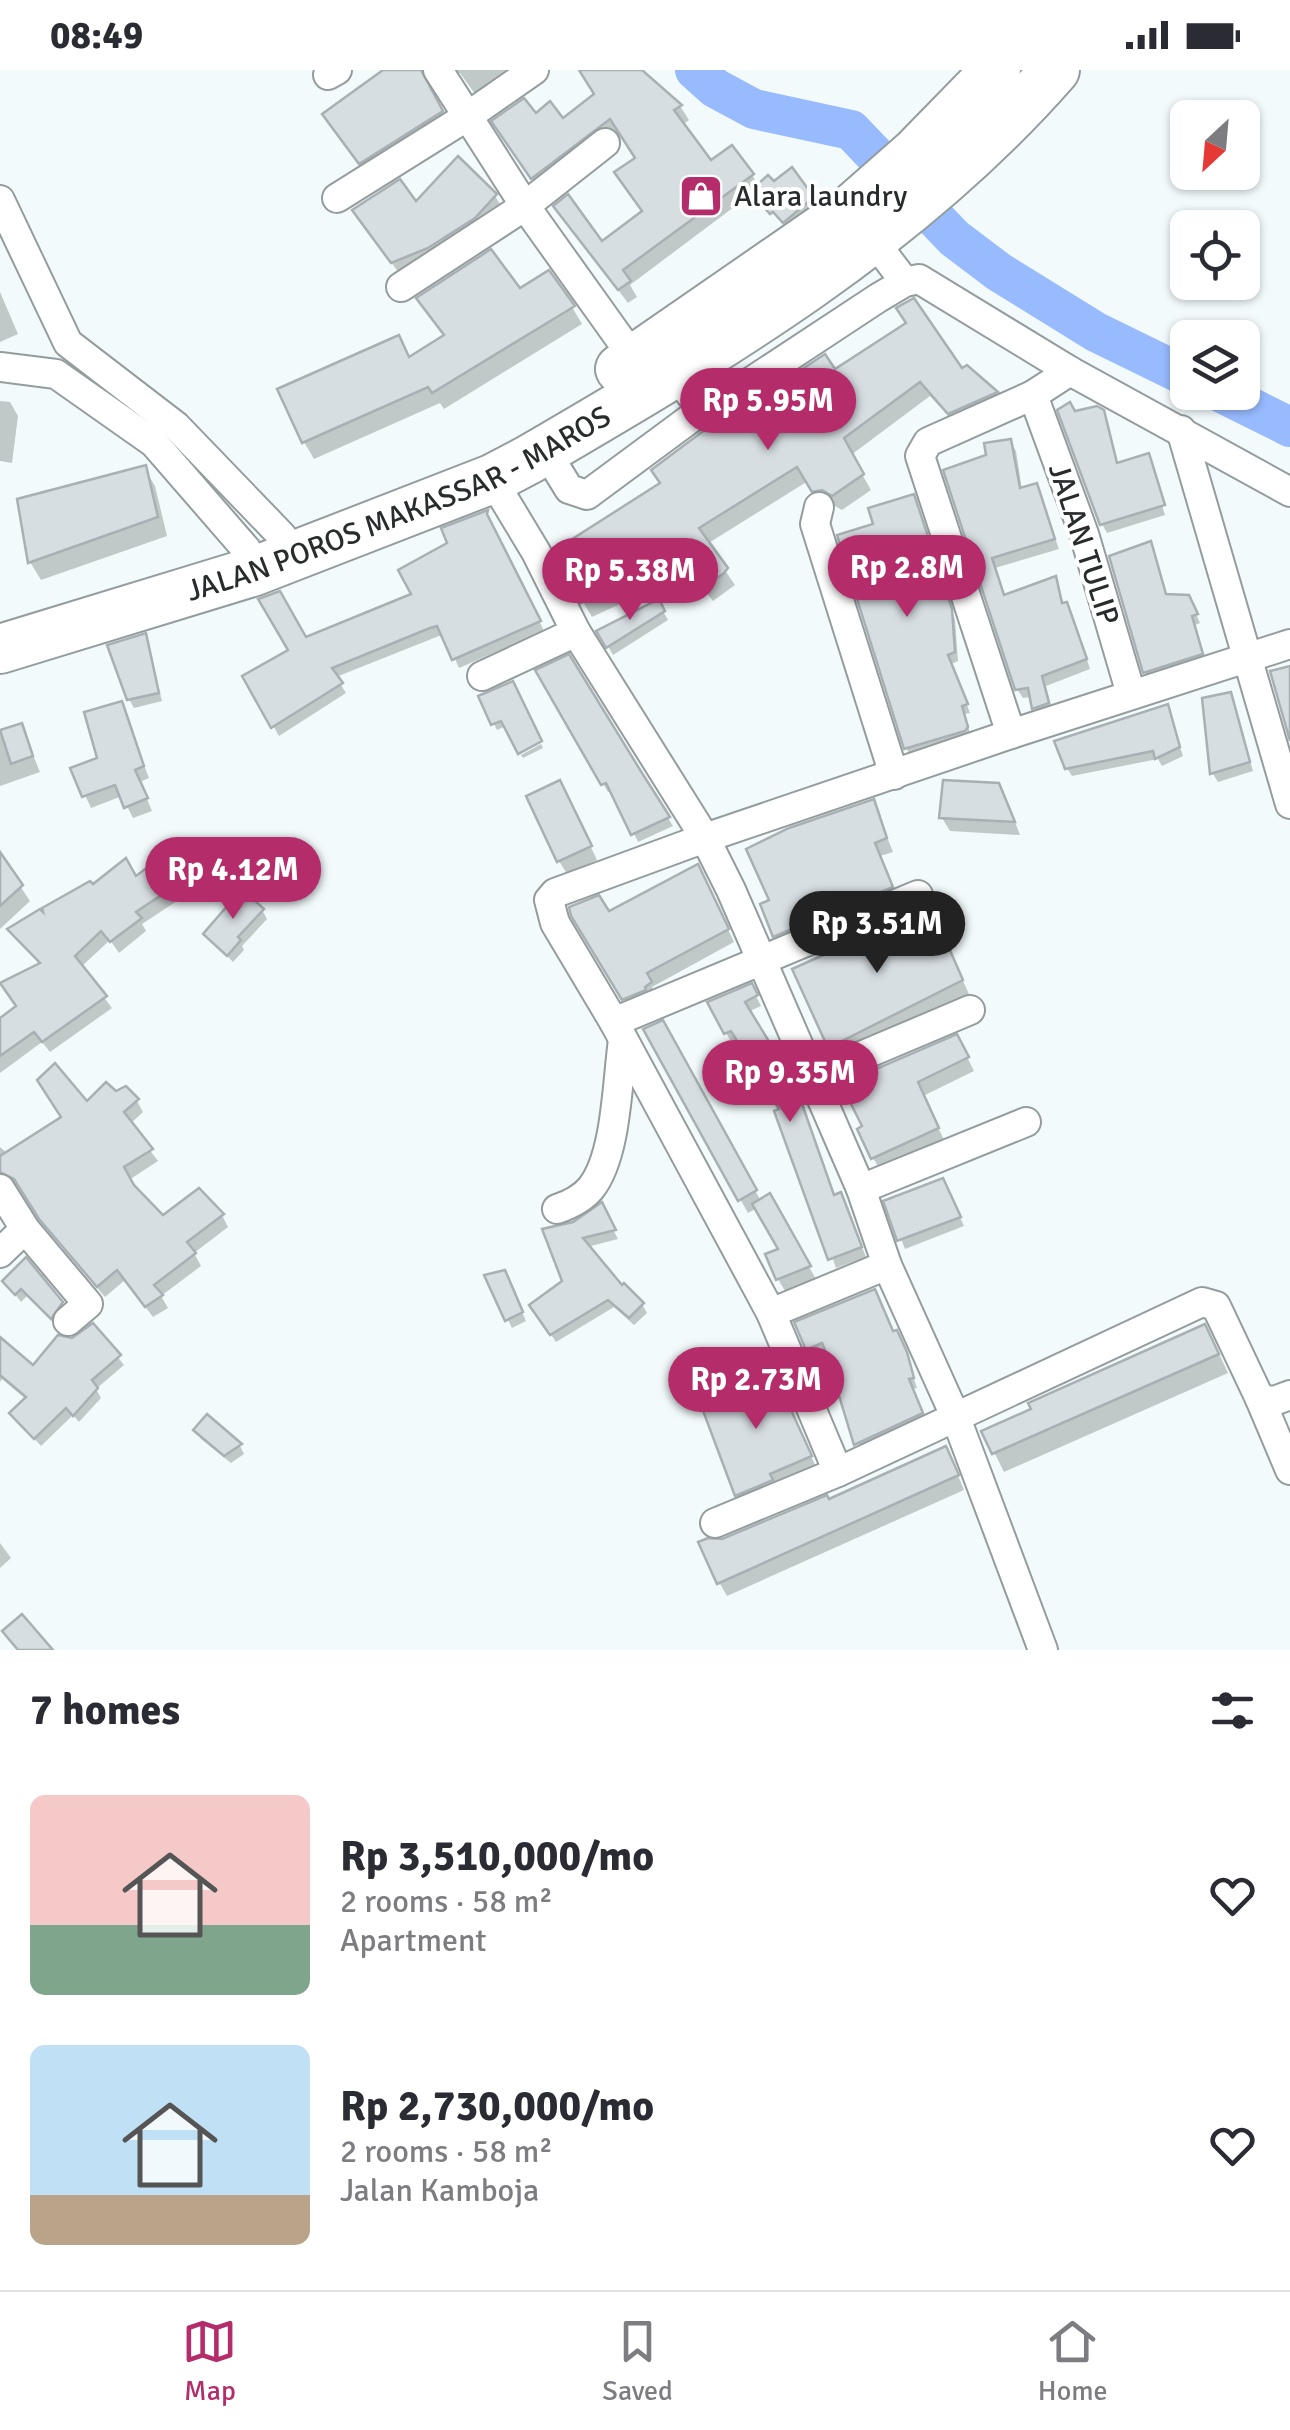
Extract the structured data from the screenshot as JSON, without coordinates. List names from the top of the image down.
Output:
{
  "streets": {
    "highway": ["JALAN POROS MAKASSAR - MAROS"],
    "street": ["JALAN TULIP"]
  },
  "places": {
    "shop": ["Alara laundry"]
  },
  "north": "bottom left",
  "page": {
    "status": "08:49",
    "price": [
      "Rp 5.95M",
      "Rp 2.8M",
      "Rp 5.38M",
      "Rp 4.12M",
      "Rp 3.51M",
      "Rp 9.35M",
      "Rp 2.73M"
    ],
    "heading": "7 homes",
    "list": [
      {
        "name": "Rp 3,510,000/mo",
        "note": "2 rooms · 58 m² · Apartment"
      },
      {
        "name": "Rp 2,730,000/mo",
        "note": "2 rooms · 58 m² · Jalan Kamboja"
      }
    ],
    "tabs": ["Map", "Saved", "Home"]
  }
}
